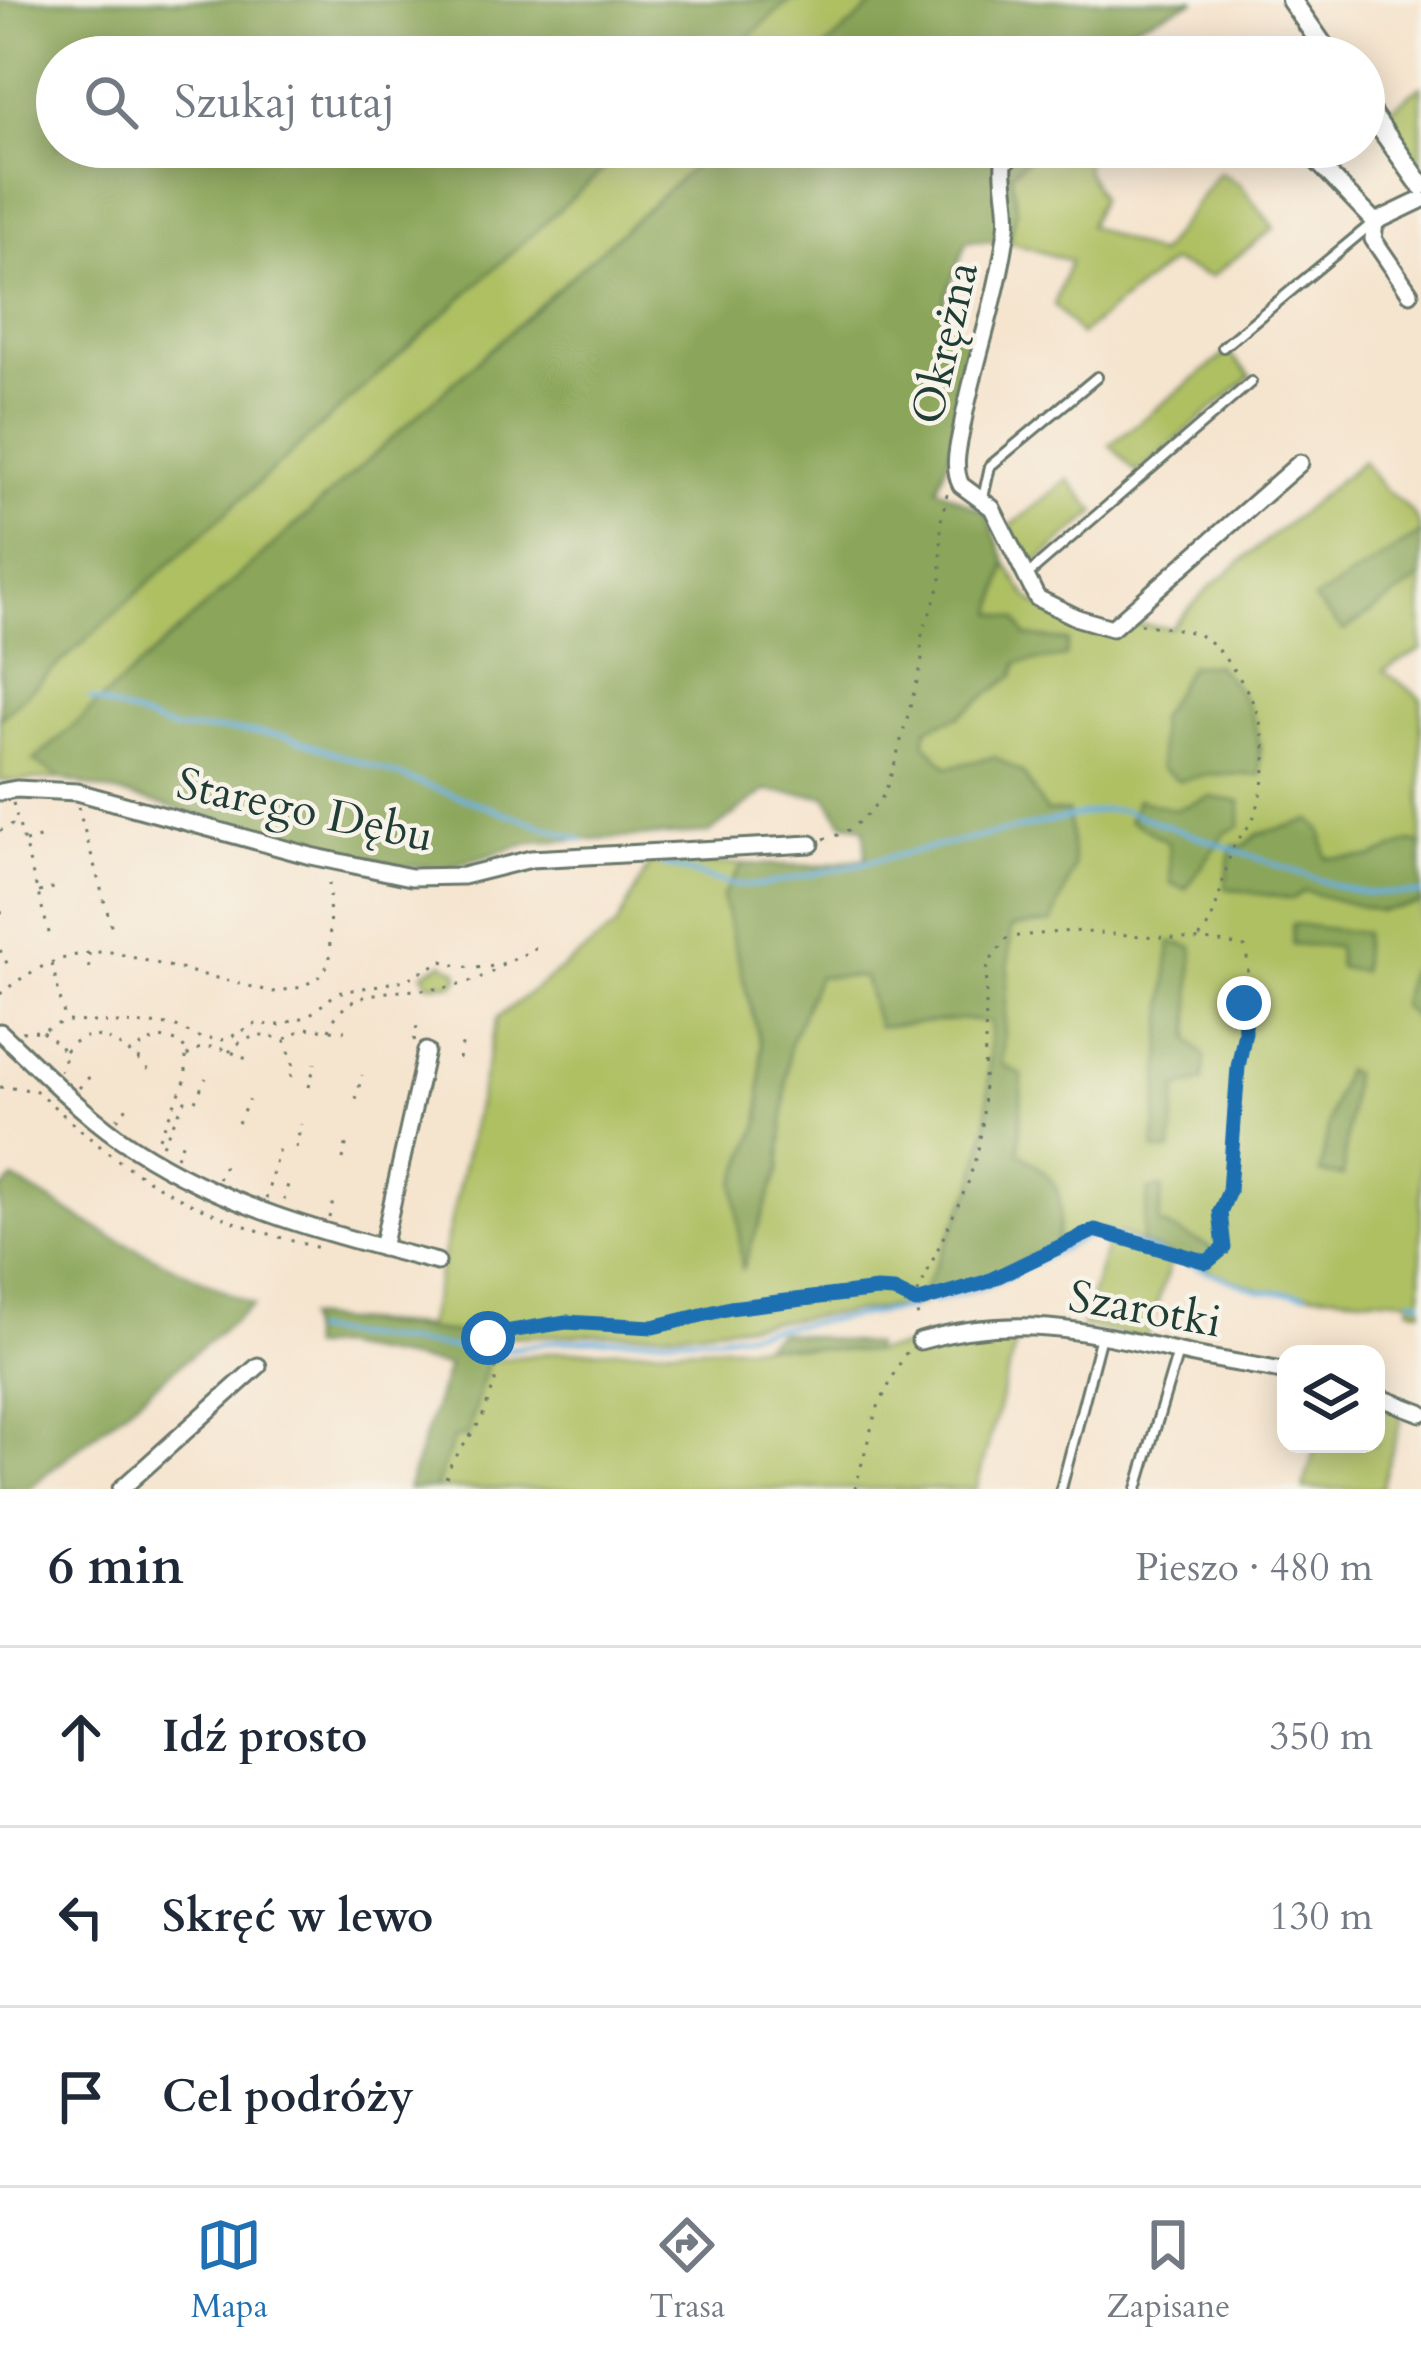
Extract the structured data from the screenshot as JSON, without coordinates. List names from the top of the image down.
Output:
{
  "streets": {
    "street": ["Okrężna", "Starego Dębu", "Szarotki"]
  },
  "page": {
    "search": "Szukaj tutaj",
    "heading": ["6 min", "Pieszo · 480 m"],
    "list": [
      ["Idź prosto", "350 m"],
      ["Skręć w lewo", "130 m"],
      "Cel podróży"
    ],
    "nav": ["Mapa", "Trasa", "Zapisane"]
  }
}
